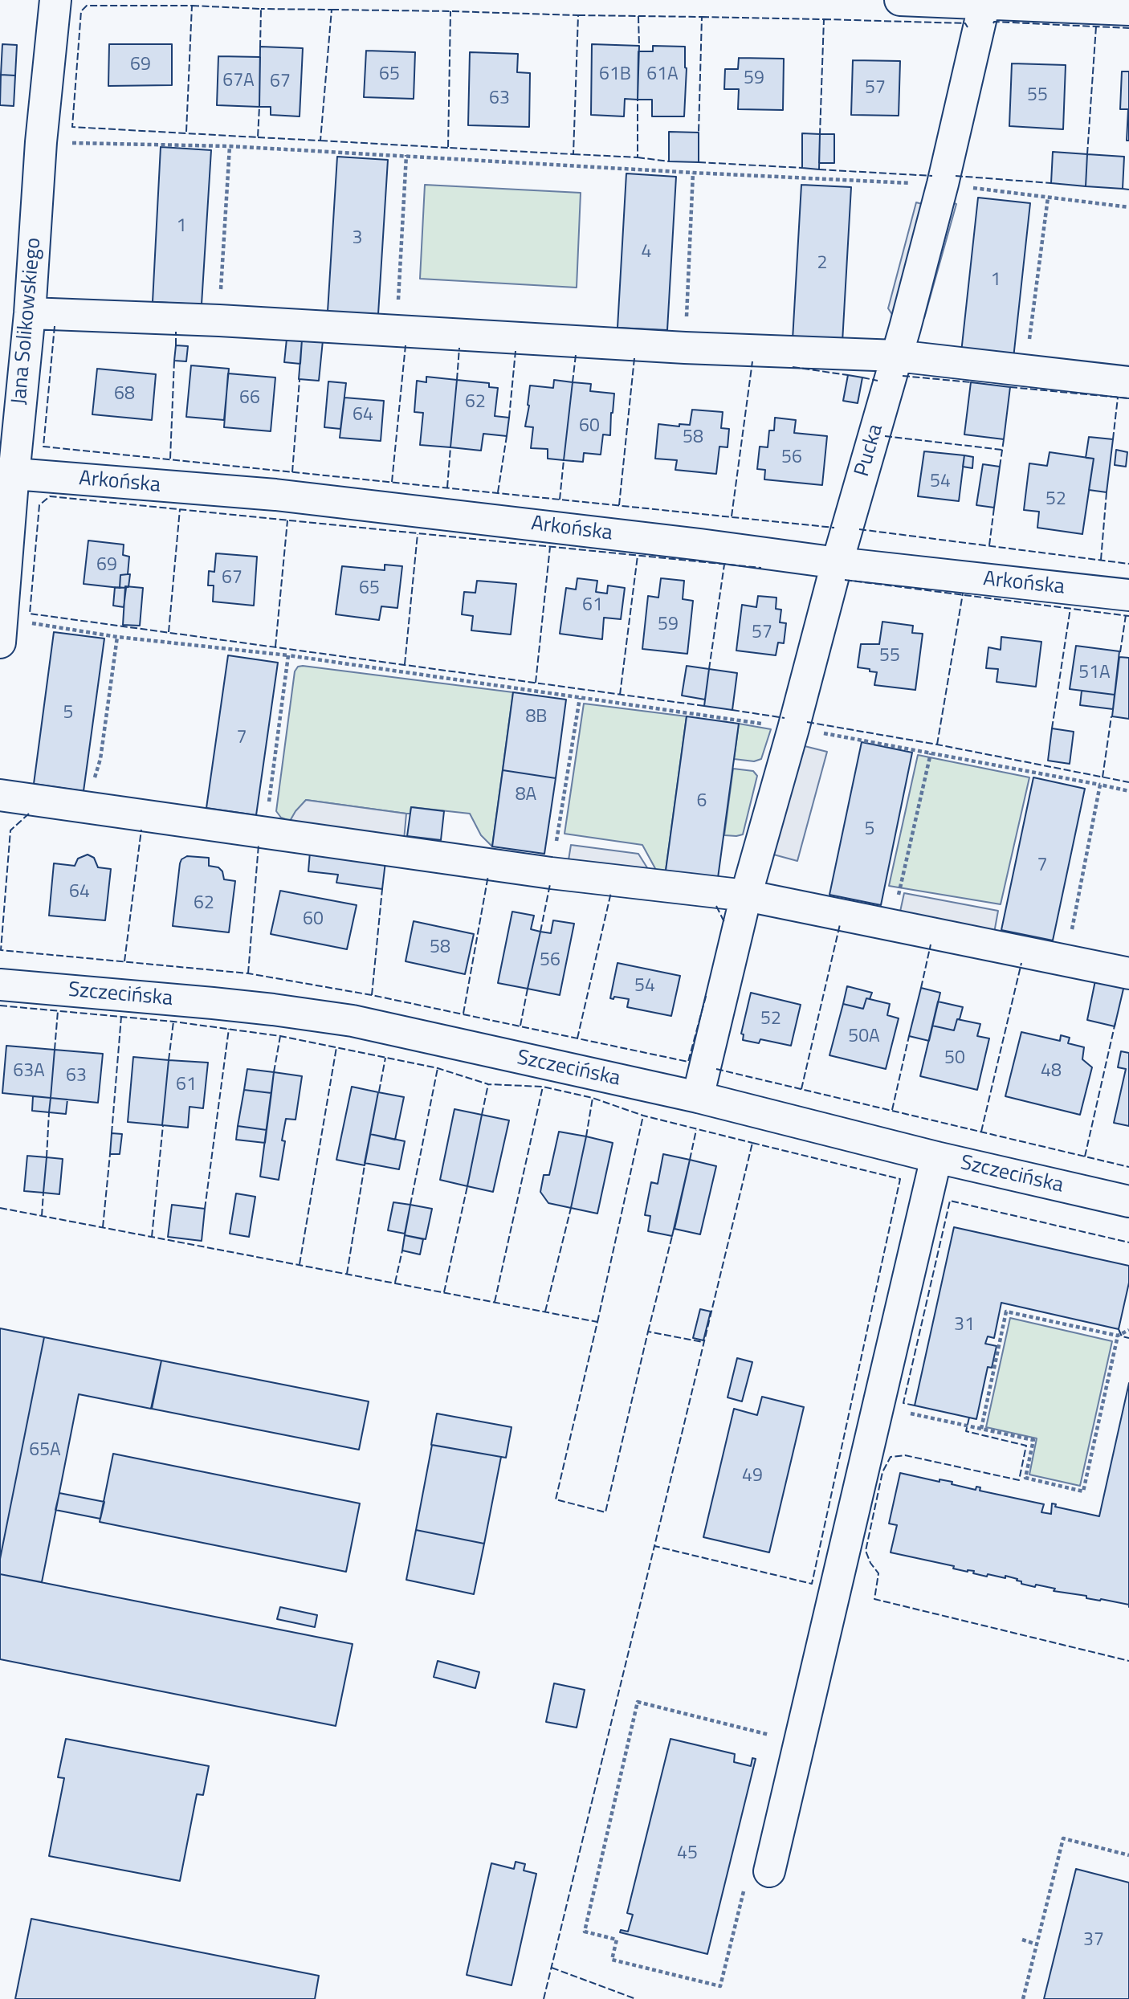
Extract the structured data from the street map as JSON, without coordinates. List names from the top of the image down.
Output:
{
  "streets": {
    "street": [
      "Jana Solikowskiego",
      "Pucka",
      "Arkońska",
      "Szczecińska"
    ]
  },
  "crossings": [
    ["Jana Solikowskiego", "Arkońska"],
    ["Pucka", "Arkońska"],
    ["Pucka", "Szczecińska"]
  ],
  "house_numbers": [
    "69",
    "65",
    "61B",
    "61A",
    "59",
    "67A",
    "67",
    "57",
    "55",
    "63",
    "1",
    "3",
    "4",
    "2",
    "1",
    "68",
    "66",
    "62",
    "64",
    "60",
    "58",
    "56",
    "54",
    "52",
    "69",
    "67",
    "65",
    "61",
    "59",
    "57",
    "55",
    "51A",
    "5",
    "8B",
    "7",
    "8A",
    "6",
    "5",
    "7",
    "64",
    "62",
    "60",
    "58",
    "56",
    "54",
    "52",
    "50A",
    "50",
    "63A",
    "48",
    "63",
    "61",
    "31",
    "65A",
    "49",
    "45",
    "37"
  ]
}
